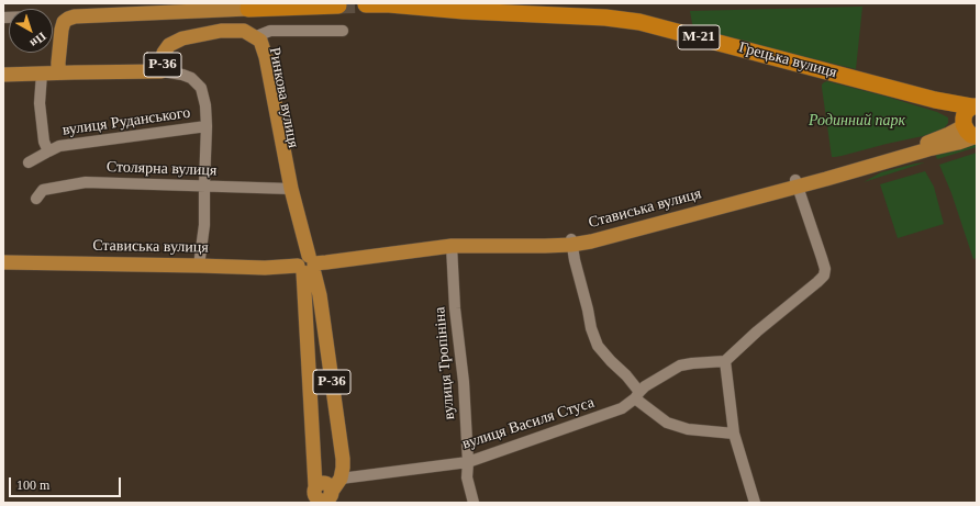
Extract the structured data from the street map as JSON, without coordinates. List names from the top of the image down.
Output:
{
  "streets": {
    "highway": ["М-21", "Грецька вулиця"],
    "main road": ["Р-36", "Ринкова вулиця", "Стависька вулиця"],
    "street": [
      "вулиця Руданського",
      "Столярна вулиця",
      "вулиця Тропініна",
      "вулиця Василя Стуса"
    ]
  },
  "crossings": [
    ["М-21", "Грецька вулиця"],
    ["М-21", "Стависька вулиця"],
    ["Грецька вулиця", "Стависька вулиця"],
    ["Р-36", "Ринкова вулиця"],
    ["Ринкова вулиця", "Столярна вулиця"],
    ["Ринкова вулиця", "Стависька вулиця"],
    ["Ринкова вулиця", "вулиця Василя Стуса"],
    ["Стависька вулиця", "вулиця Тропініна"],
    ["вулиця Тропініна", "вулиця Василя Стуса"]
  ],
  "parks": ["Родинний парк"],
  "scale_bar": "100 m",
  "north": "bottom right"
}
